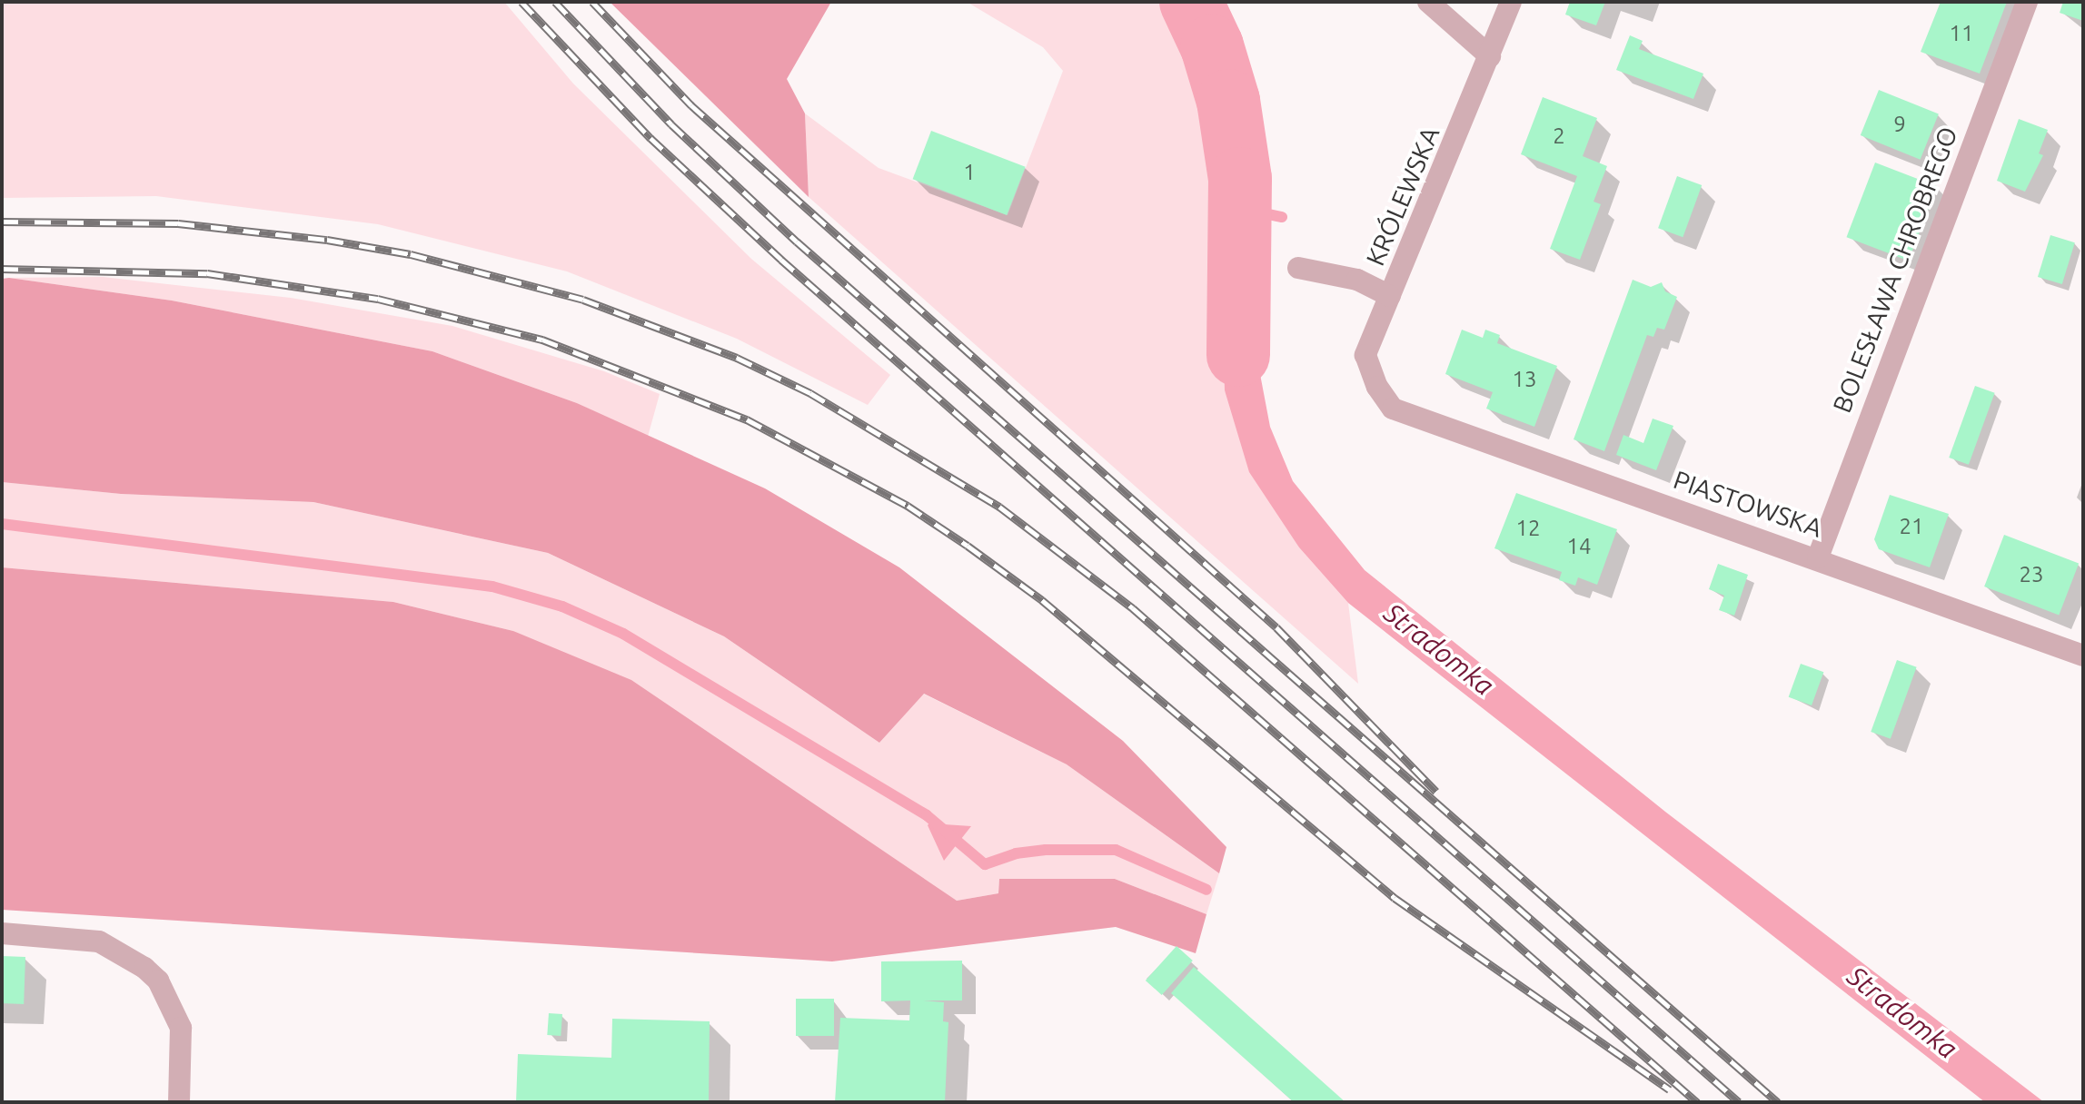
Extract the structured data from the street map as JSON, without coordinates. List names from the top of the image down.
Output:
{
  "streets": {
    "street": ["KRÓLEWSKA", "BOLESŁAWA CHROBREGO", "PIASTOWSKA"]
  },
  "crossings": [
    ["KRÓLEWSKA", "PIASTOWSKA"],
    ["BOLESŁAWA CHROBREGO", "PIASTOWSKA"]
  ],
  "water": ["Stradomka"],
  "house_numbers": [
    "11",
    "9",
    "2",
    "1",
    "13",
    "21",
    "12",
    "14",
    "23"
  ]
}
